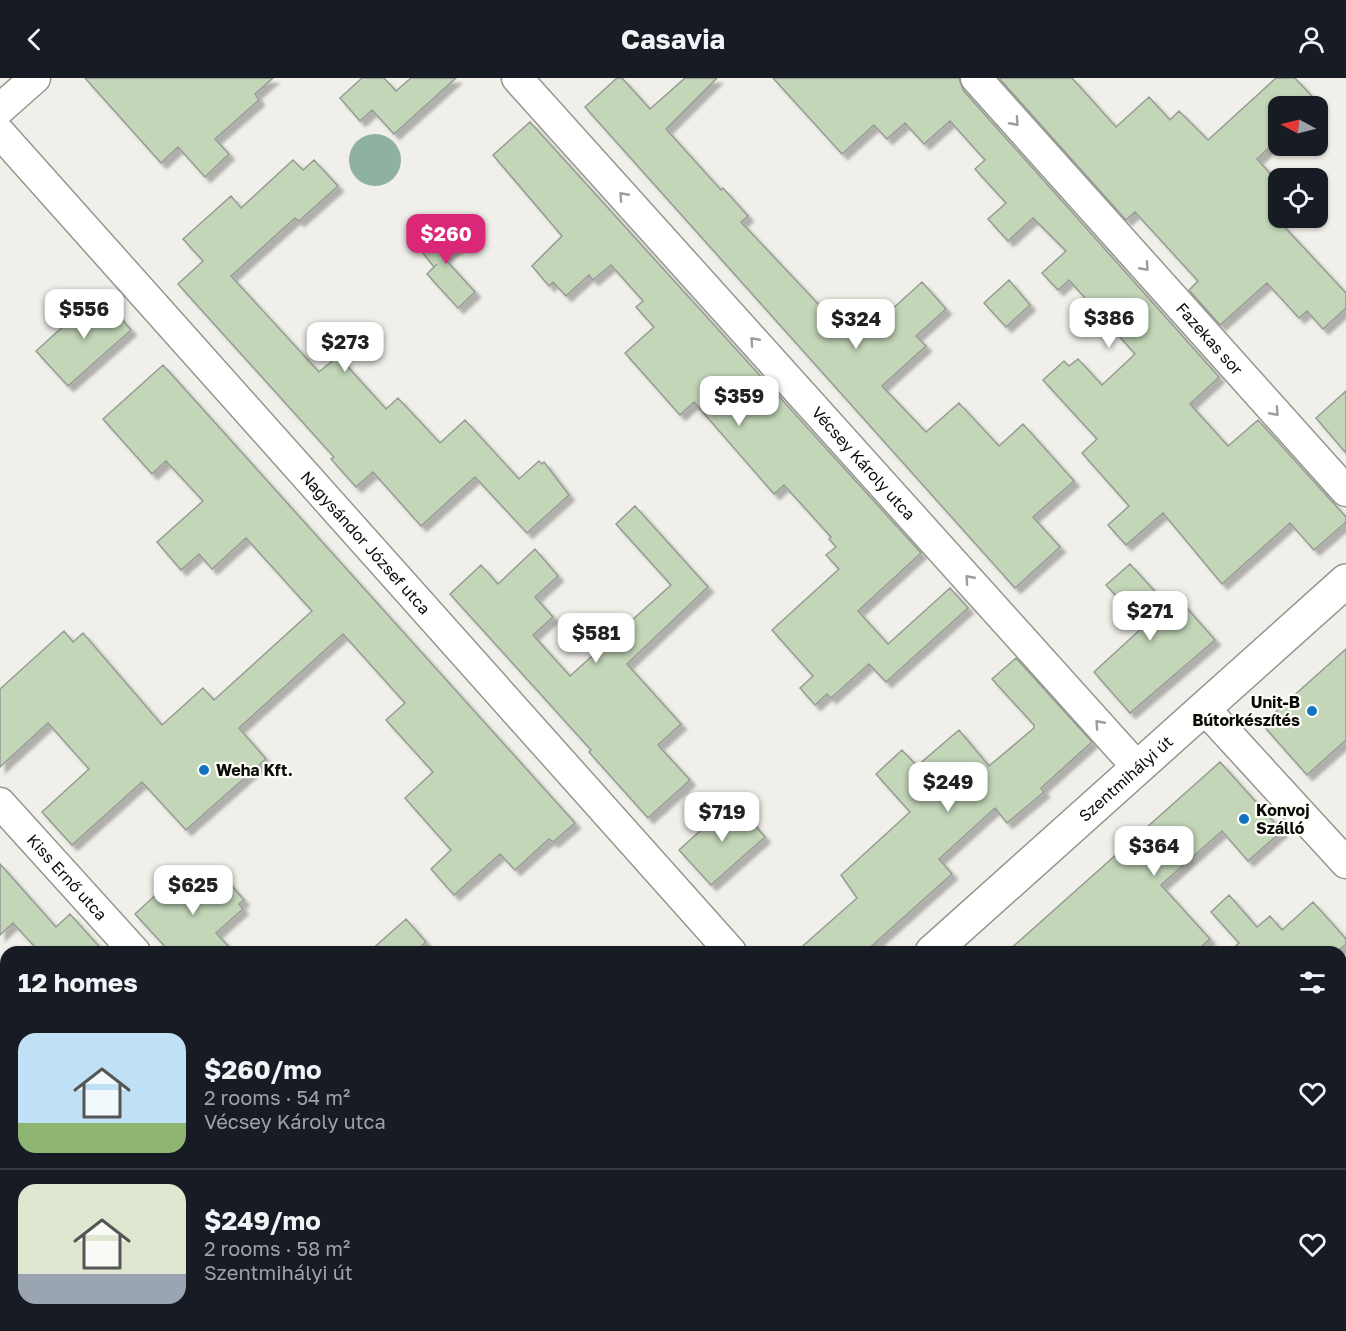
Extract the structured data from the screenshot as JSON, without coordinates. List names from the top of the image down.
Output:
{
  "streets": {
    "main road": ["Szentmihályi út"],
    "street": [
      "Fazekas sor",
      "Vécsey Károly utca",
      "Nagysándor József utca",
      "Kiss Ernő utca"
    ]
  },
  "crossings": [
    ["Vécsey Károly utca", "Szentmihályi út"]
  ],
  "one_way": ["Fazekas sor", "Vécsey Károly utca"],
  "places": ["Unit-B Bútorkészítés", "Weha Kft.", "Konvoj Szálló"],
  "north": "left",
  "page": {
    "header": "Casavia",
    "price": [
      "$260",
      "$556",
      "$386",
      "$324",
      "$273",
      "$359",
      "$271",
      "$581",
      "$249",
      "$719",
      "$364",
      "$625"
    ],
    "heading": "12 homes",
    "list": [
      {
        "name": "$260/mo",
        "note": "2 rooms · 54 m² · Vécsey Károly utca"
      },
      {
        "name": "$249/mo",
        "note": "2 rooms · 58 m² · Szentmihályi út"
      }
    ]
  }
}
